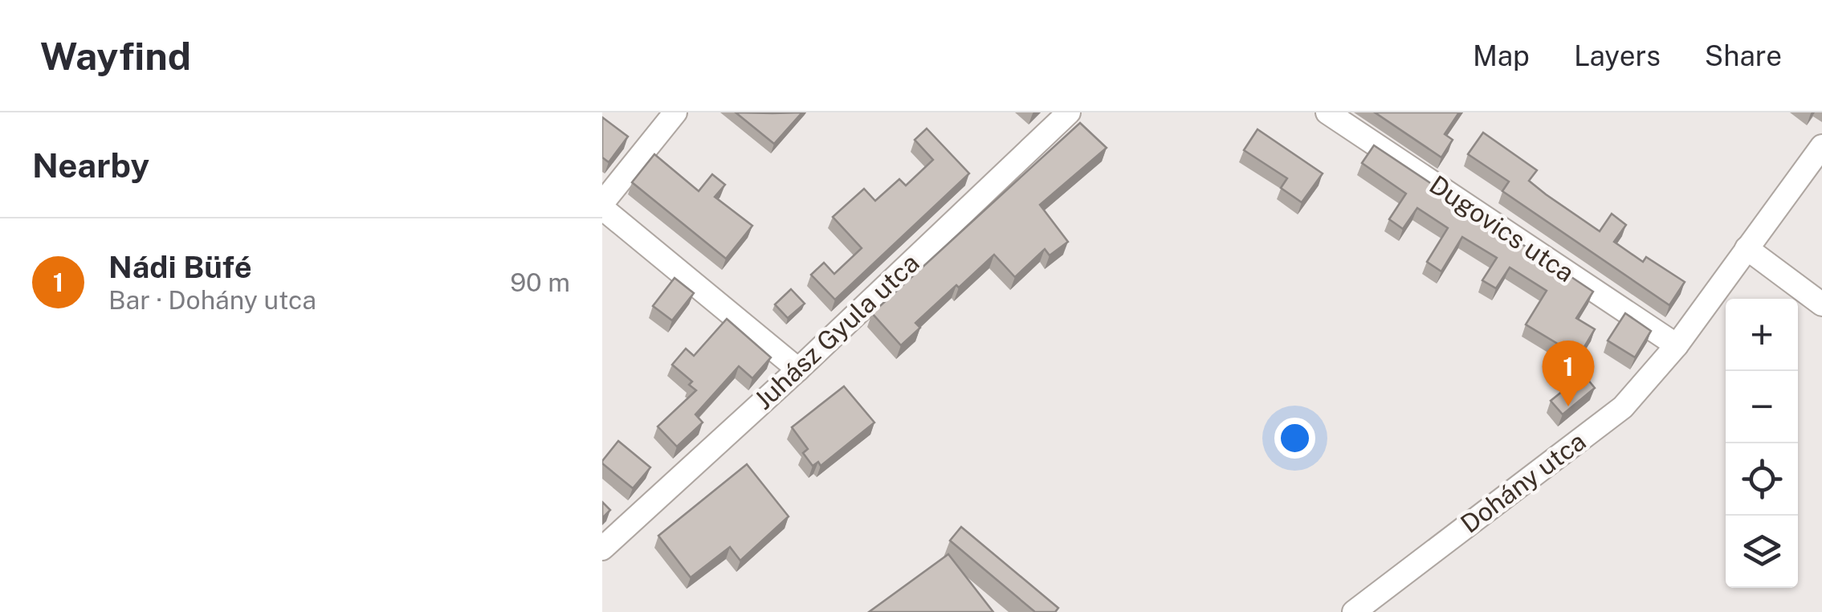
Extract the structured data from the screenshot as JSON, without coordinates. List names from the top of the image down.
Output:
{
  "streets": {
    "street": ["Dugovics utca", "Juhász Gyula utca", "Dohány utca"]
  },
  "crossings": [
    ["Dugovics utca", "Dohány utca"]
  ],
  "page": {
    "header": "Wayfind",
    "nav": ["Map", "Layers", "Share"],
    "heading": "Nearby",
    "list": [
      {
        "mark": "1",
        "name": "Nádi Büfé",
        "note": "Bar · Dohány utca",
        "value": "90 m"
      }
    ],
    "map_buttons": ["+", "−"],
    "pins": "1"
  }
}
